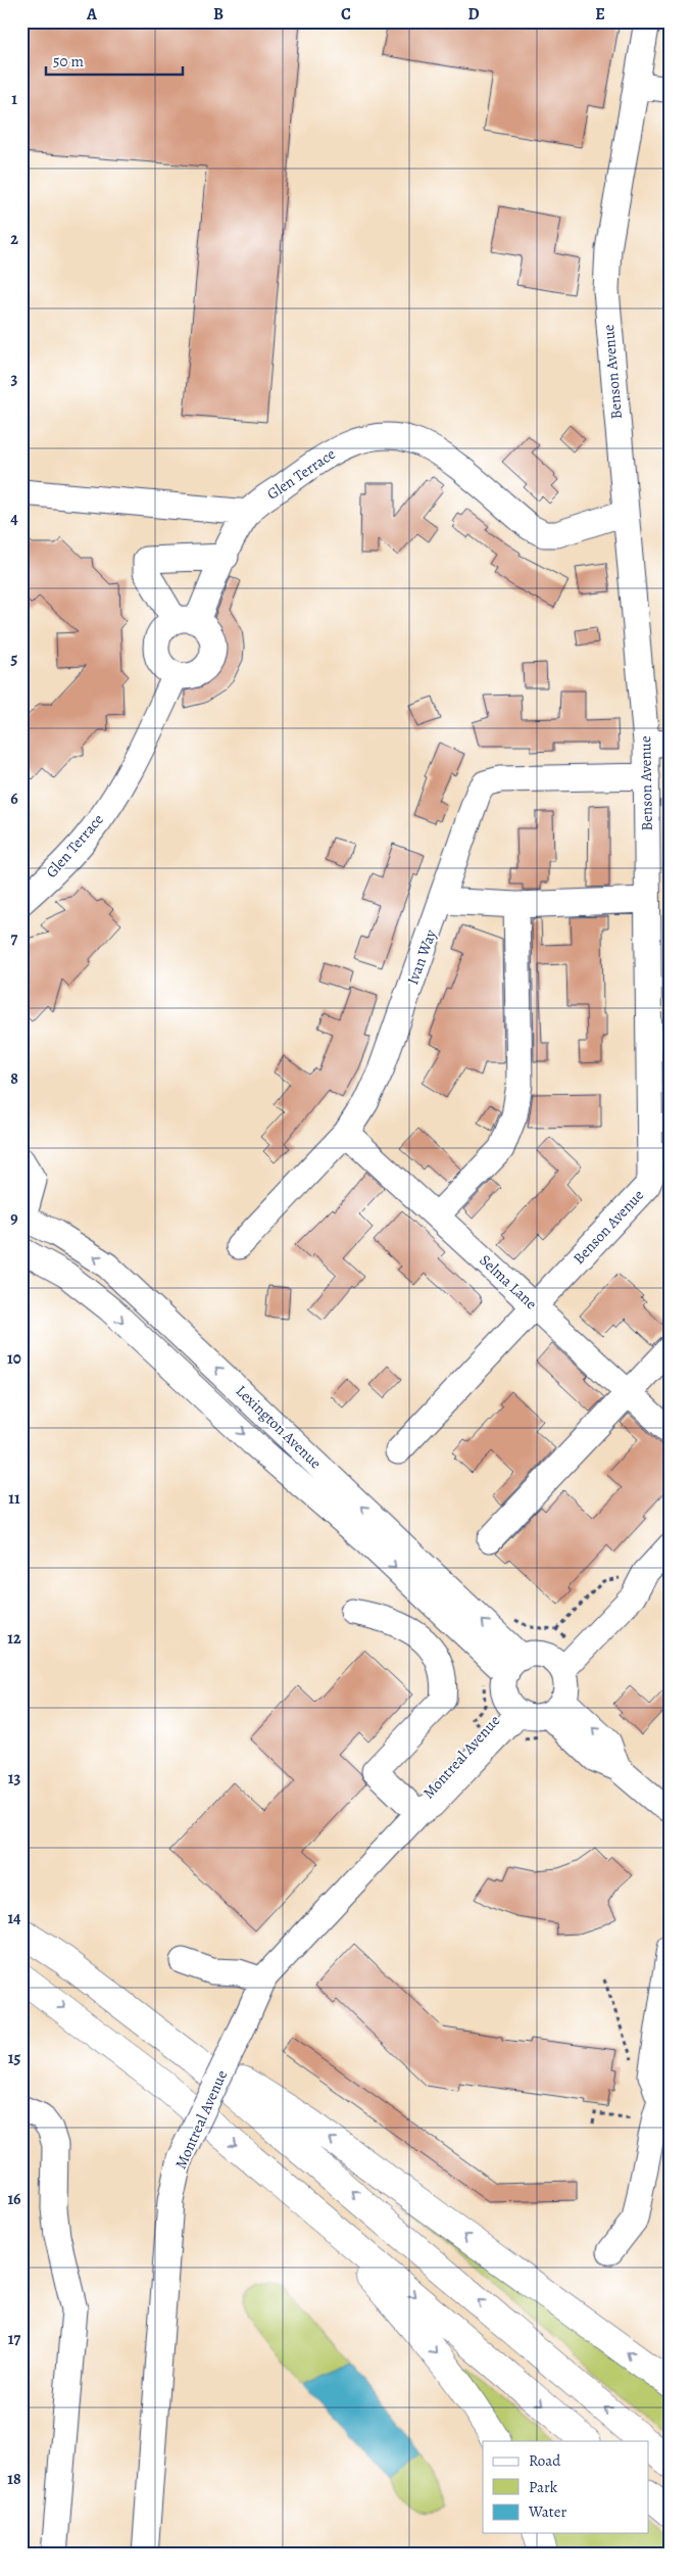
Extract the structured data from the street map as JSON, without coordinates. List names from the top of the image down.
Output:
{
  "streets": {
    "street": [
      "Benson Avenue",
      "Glen Terrace",
      "Ivan Way",
      "Selma Lane",
      "Lexington Avenue",
      "Montreal Avenue"
    ]
  },
  "crossings": [
    ["Benson Avenue", "Glen Terrace"],
    ["Benson Avenue", "Ivan Way"],
    ["Benson Avenue", "Selma Lane"],
    ["Ivan Way", "Selma Lane"],
    ["Lexington Avenue", "Montreal Avenue"]
  ],
  "legend": ["Road", "Park", "Water"],
  "scale_bar": "50 m",
  "grid": {
    "columns": [
      "A",
      "B",
      "C",
      "D",
      "E"
    ],
    "rows": [
      "1",
      "2",
      "3",
      "4",
      "5",
      "6",
      "7",
      "8",
      "9",
      "10",
      "11",
      "12",
      "13",
      "14",
      "15",
      "16",
      "17",
      "18"
    ]
  }
}
